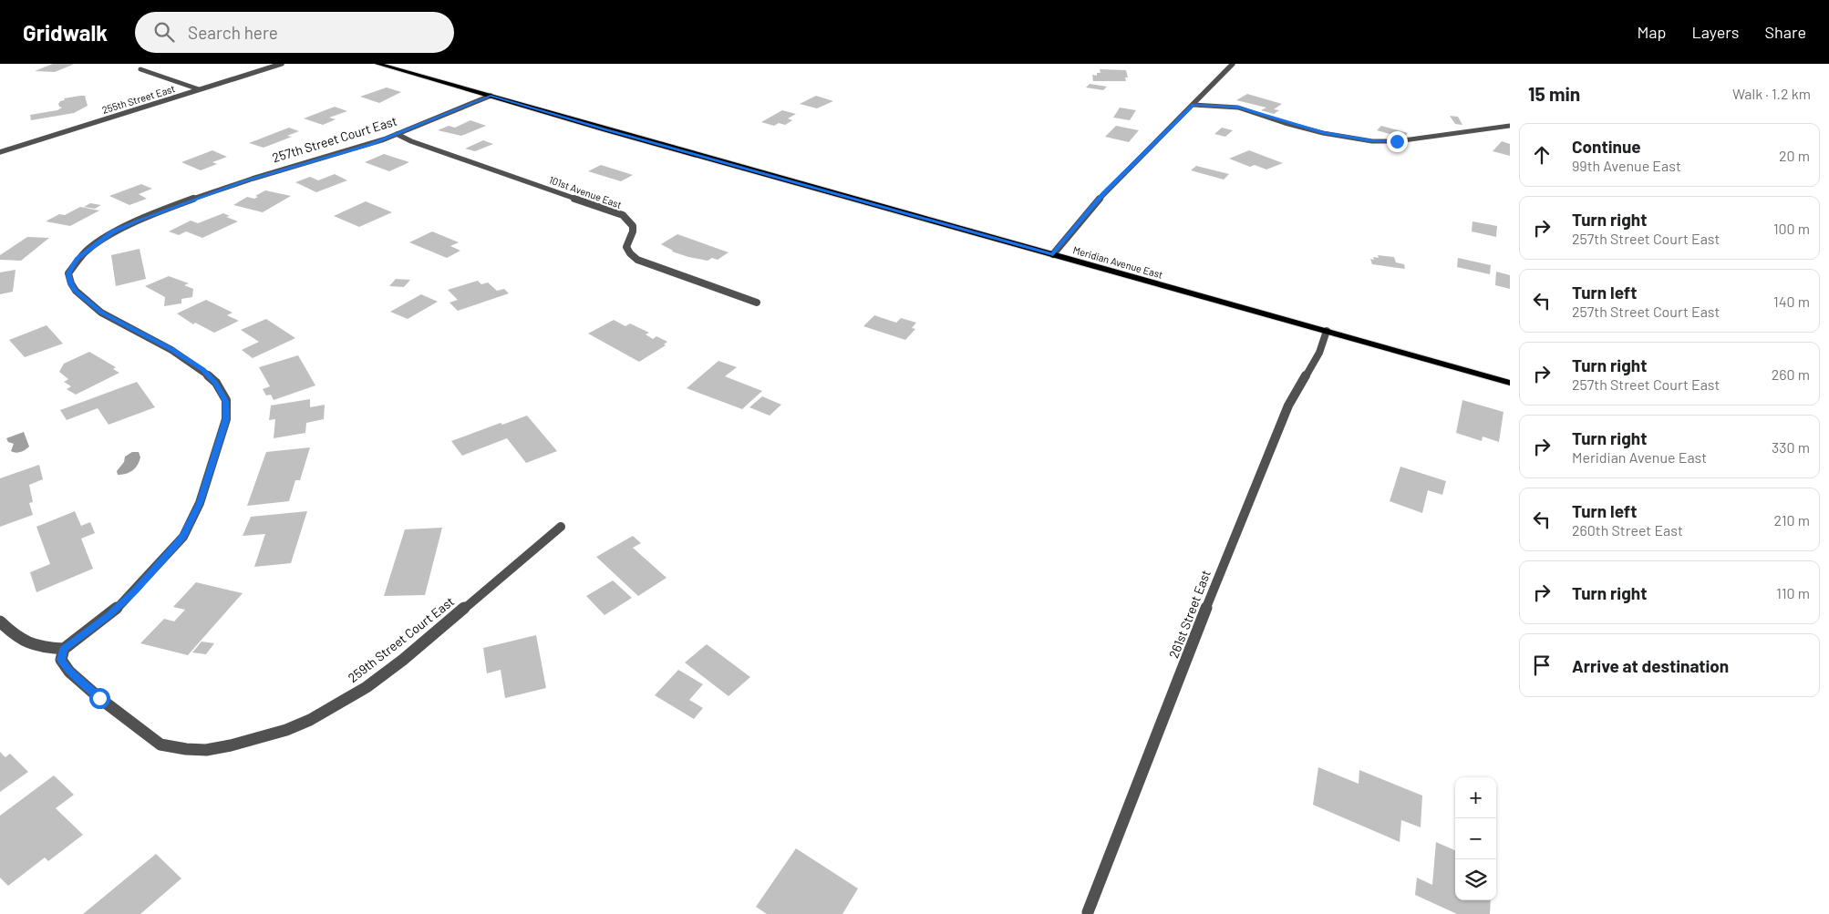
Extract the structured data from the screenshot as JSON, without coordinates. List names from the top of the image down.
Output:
{
  "streets": {
    "main road": ["Meridian Avenue East"],
    "street": [
      "255th Street East",
      "257th Street Court East",
      "101st Avenue East",
      "261st Street East",
      "259th Street Court East"
    ]
  },
  "crossings": [
    ["257th Street Court East", "101st Avenue East"],
    ["257th Street Court East", "Meridian Avenue East"],
    ["257th Street Court East", "259th Street Court East"],
    ["Meridian Avenue East", "261st Street East"]
  ],
  "page": {
    "header": "Gridwalk",
    "search": "Search here",
    "nav": ["Map", "Layers", "Share"],
    "heading": ["15 min", "Walk · 1.2 km"],
    "list": [
      ["Continue", "99th Avenue East", "20 m"],
      ["Turn right", "257th Street Court East", "100 m"],
      ["Turn left", "257th Street Court East", "140 m"],
      ["Turn right", "257th Street Court East", "260 m"],
      ["Turn right", "Meridian Avenue East", "330 m"],
      ["Turn left", "260th Street East", "210 m"],
      ["Turn right", "110 m"],
      "Arrive at destination"
    ],
    "map_buttons": ["+", "−"]
  }
}
